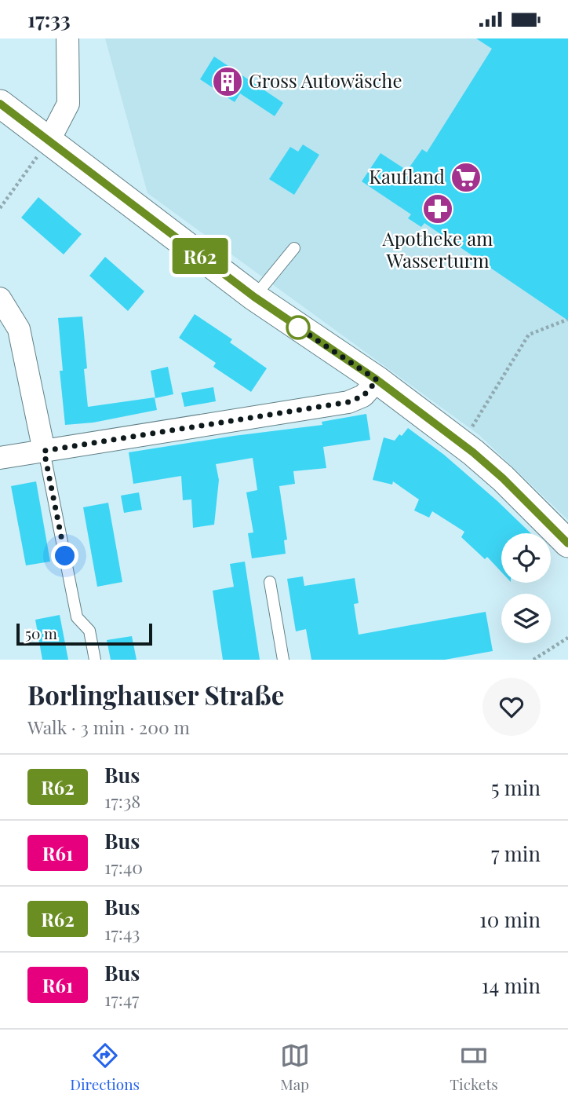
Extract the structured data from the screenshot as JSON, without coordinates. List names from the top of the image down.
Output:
{
  "places": {
    "building": ["Gross Autowäsche"],
    "supermarket": ["Kaufland"],
    "pharmacy": ["Apotheke am Wasserturm"]
  },
  "lines": ["bus line R62"],
  "scale_bar": "50 m",
  "page": {
    "status": "17:33",
    "on_map": "R62",
    "scale": "50 m",
    "heading": ["Borlinghauser Straße", "Walk · 3 min · 200 m"],
    "list": [
      {
        "mark": "R62",
        "name": "Bus",
        "note": "17:38",
        "value": "5 min"
      },
      {
        "mark": "R61",
        "name": "Bus",
        "note": "17:40",
        "value": "7 min"
      },
      {
        "mark": "R62",
        "name": "Bus",
        "note": "17:43",
        "value": "10 min"
      },
      {
        "mark": "R61",
        "name": "Bus",
        "note": "17:47",
        "value": "14 min"
      }
    ],
    "tabs": ["Directions", "Map", "Tickets"]
  }
}
